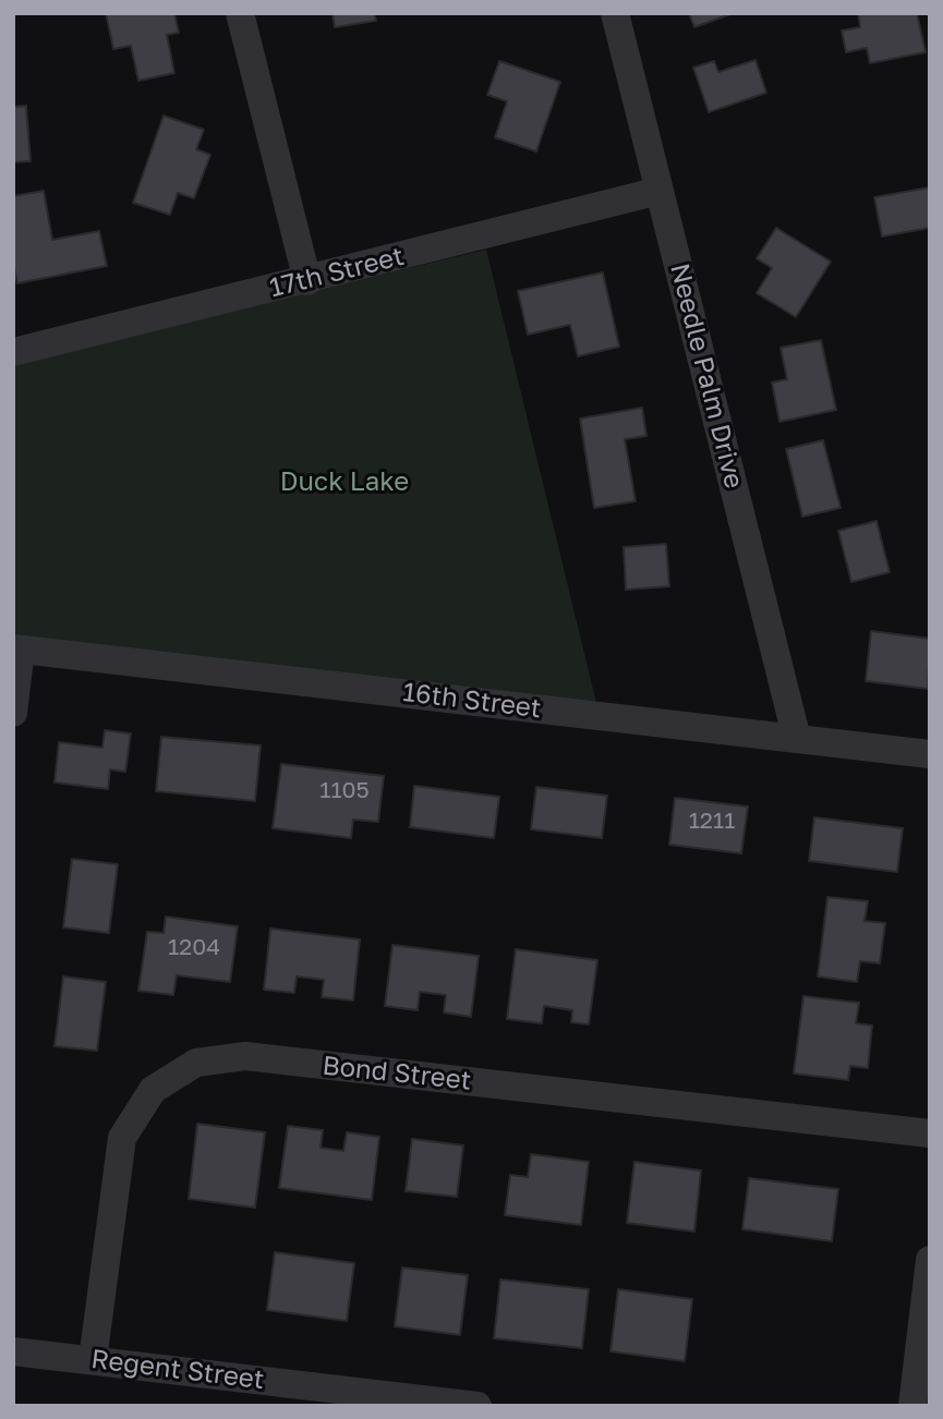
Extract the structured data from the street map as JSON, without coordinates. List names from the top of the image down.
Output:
{
  "streets": {
    "street": [
      "17th Street",
      "Needle Palm Drive",
      "16th Street",
      "Bond Street",
      "Regent Street"
    ]
  },
  "crossings": [
    ["17th Street", "Needle Palm Drive"],
    ["Needle Palm Drive", "16th Street"],
    ["Bond Street", "Regent Street"]
  ],
  "parks": ["Duck Lake"],
  "house_numbers": ["1105", "1211", "1204"]
}
